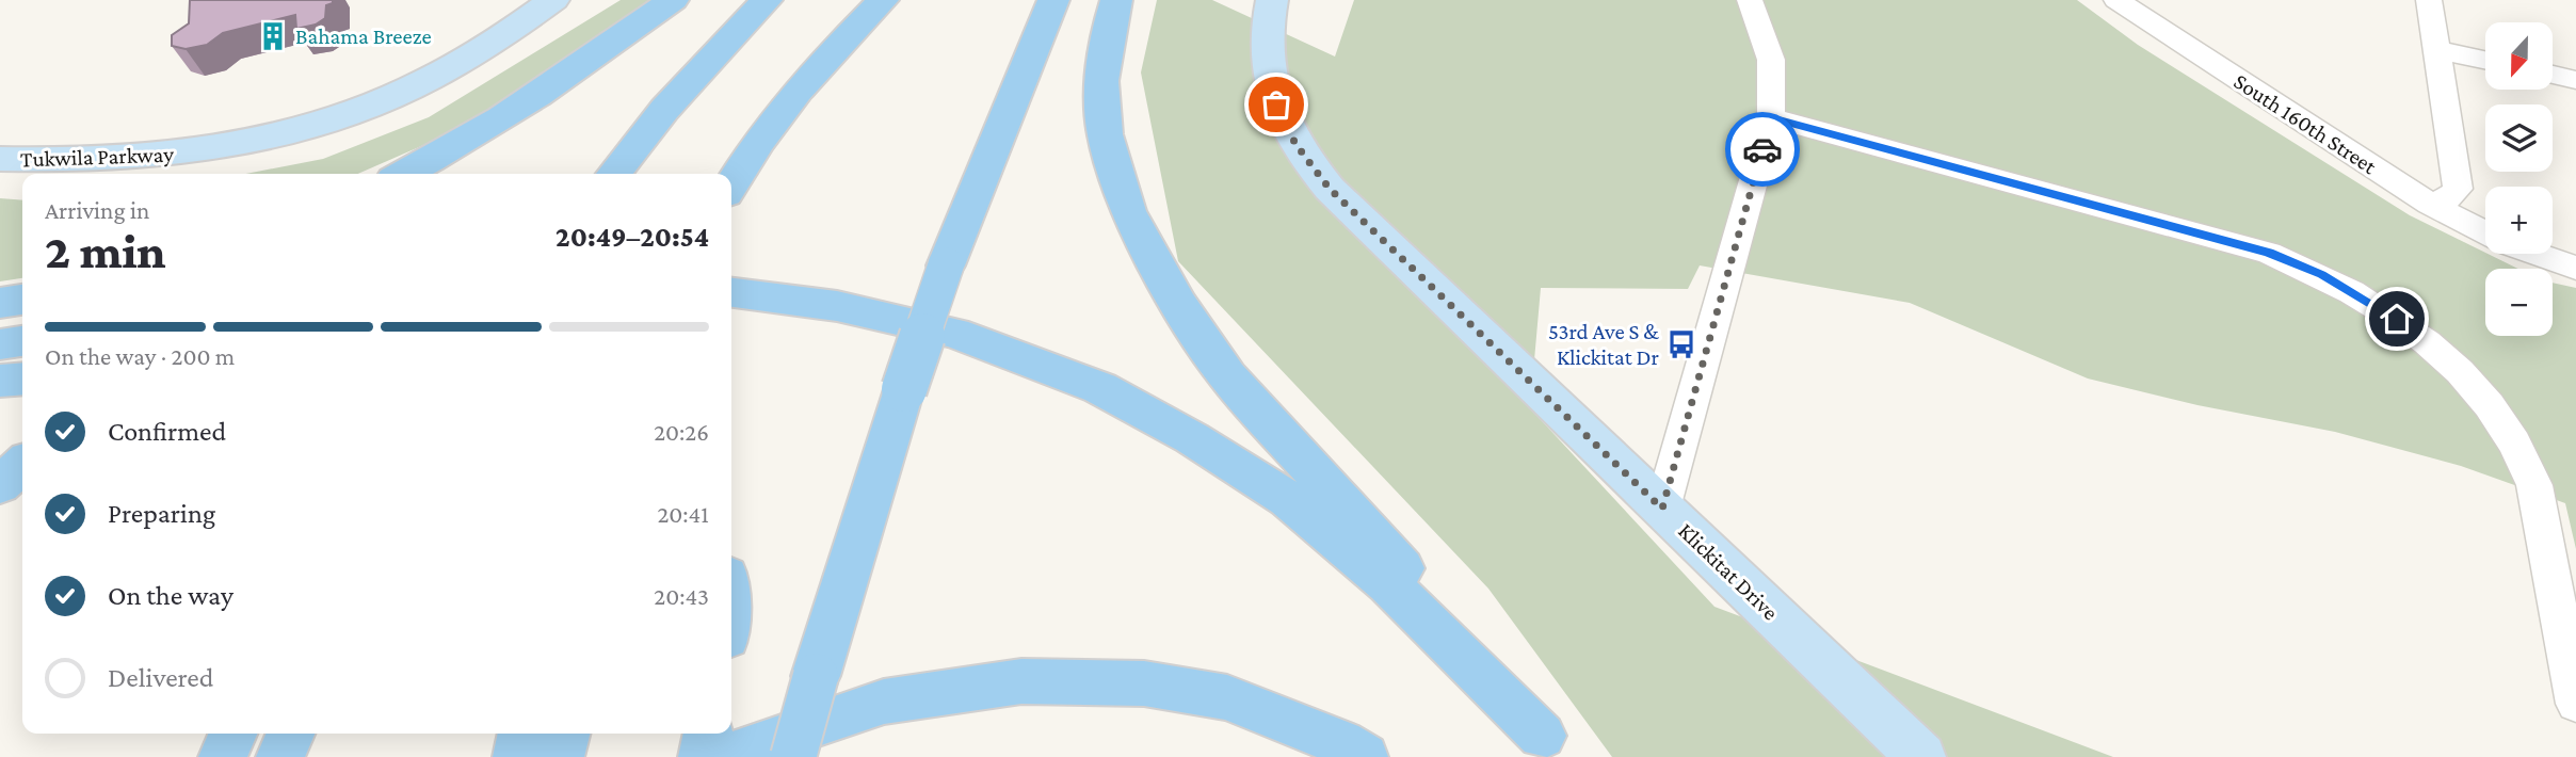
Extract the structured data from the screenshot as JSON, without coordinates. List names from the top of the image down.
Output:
{
  "streets": {
    "main road": ["Tukwila Parkway", "Klickitat Drive"],
    "street": ["South 160th Street"]
  },
  "places": {
    "building": ["Bahama Breeze"],
    "bus stop": ["53rd Ave S & Klickitat Dr"]
  },
  "north": "bottom",
  "page": {
    "map_buttons": ["+", "−"],
    "heading": ["2 min", "Arriving in", "20:49–20:54"],
    "bar": "On the way · 200 m",
    "list": [
      ["Confirmed", "20:26"],
      ["Preparing", "20:41"],
      ["On the way", "20:43"],
      "Delivered"
    ]
  }
}
